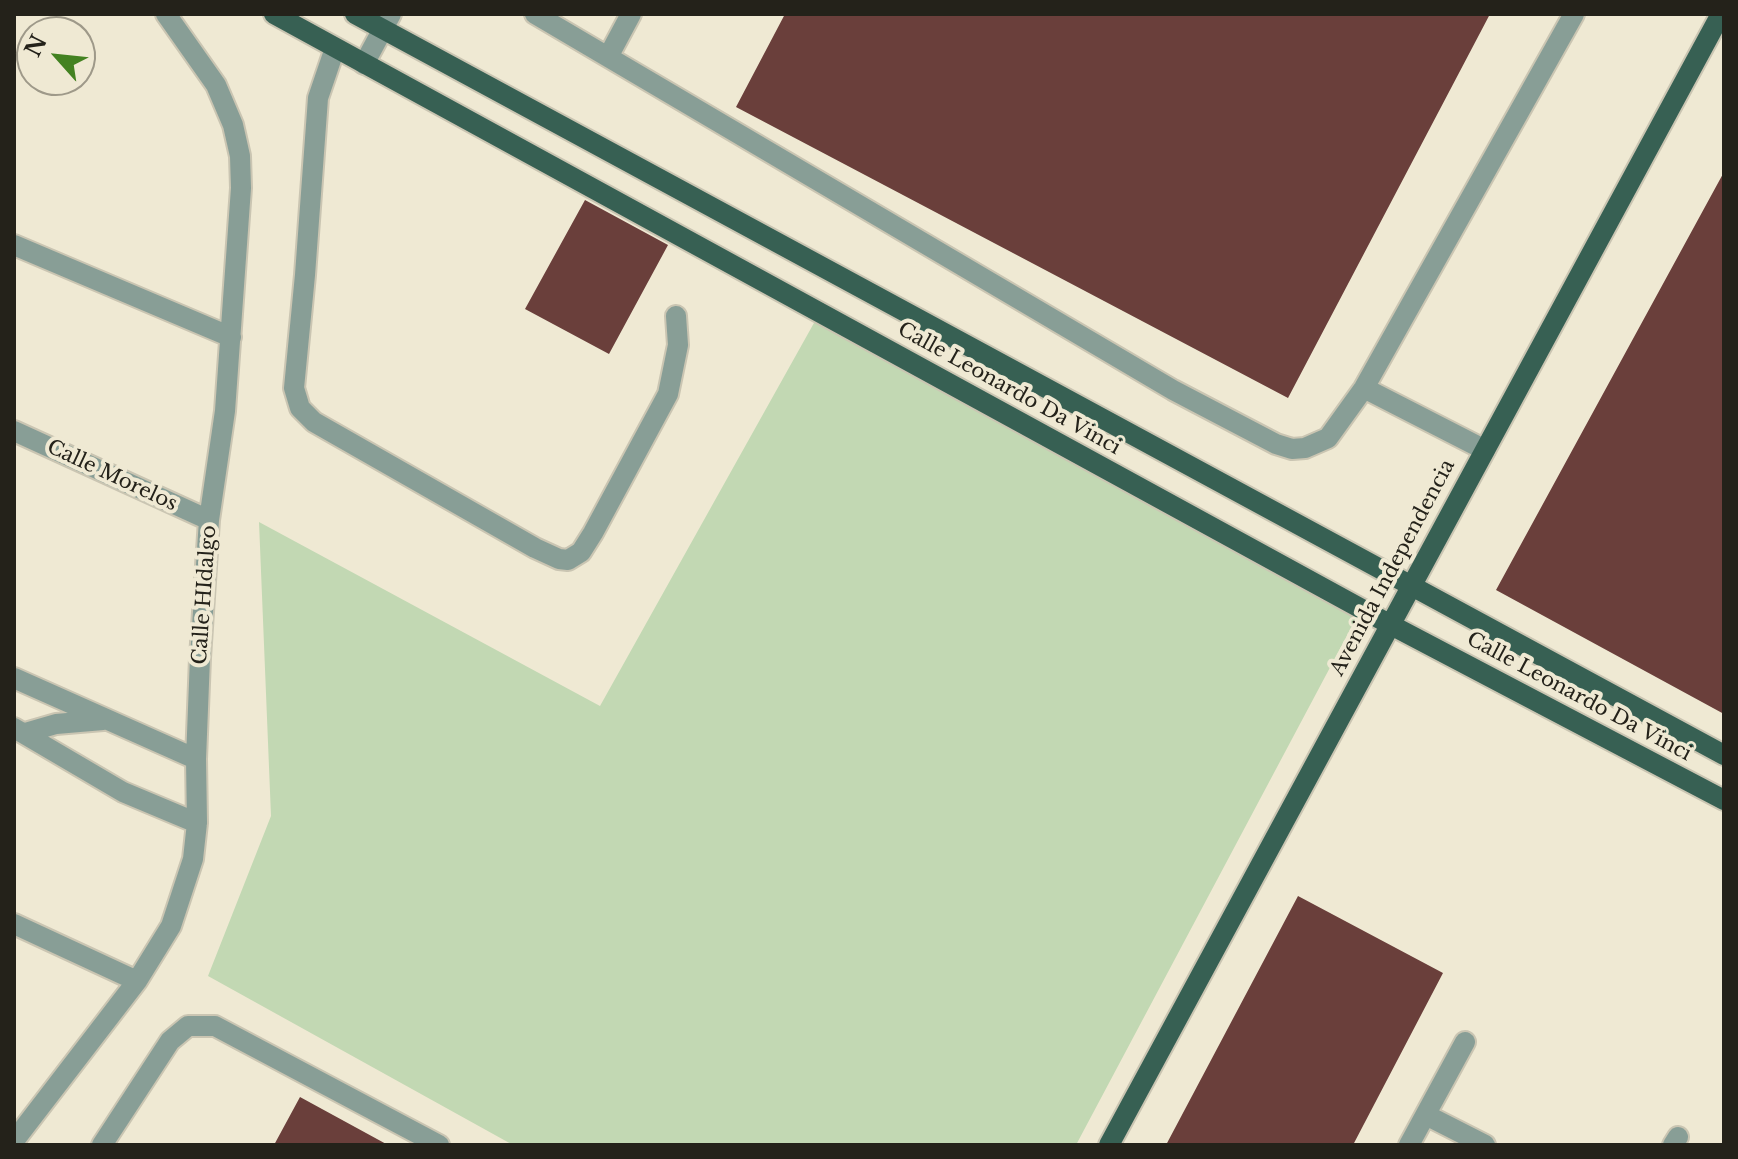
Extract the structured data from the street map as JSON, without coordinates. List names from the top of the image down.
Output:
{
  "streets": {
    "main road": ["Calle Leonardo Da Vinci", "Avenida Independencia"],
    "street": ["Calle Morelos", "Calle HIdalgo"]
  },
  "crossings": [
    ["Calle Leonardo Da Vinci", "Avenida Independencia"],
    ["Calle Morelos", "Calle HIdalgo"]
  ],
  "north": "top left"
}
